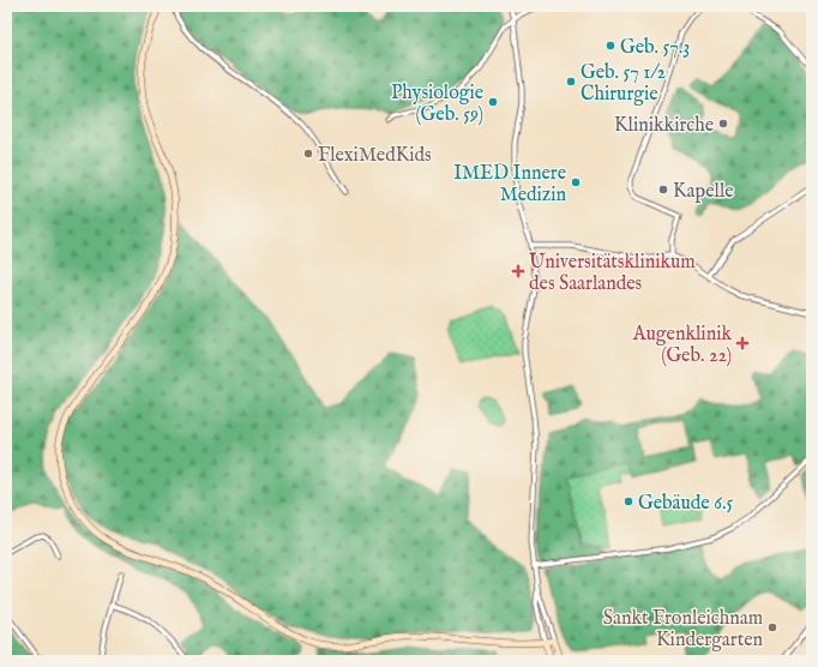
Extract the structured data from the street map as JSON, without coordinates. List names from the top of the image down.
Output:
{
  "places": {
    "other": [
      "Geb. 57.3",
      "Geb. 57 1/2 Chirurgie",
      "Physiologie (Geb. 59)",
      "Klinikkirche",
      "FlexiMedKids",
      "IMED Innere Medizin",
      "Kapelle",
      "Gebäude 6.5",
      "Sankt Fronleichnam Kindergarten"
    ],
    "health": ["Universitätsklinikum des Saarlandes", "Augenklinik (Geb. 22)"]
  }
}
